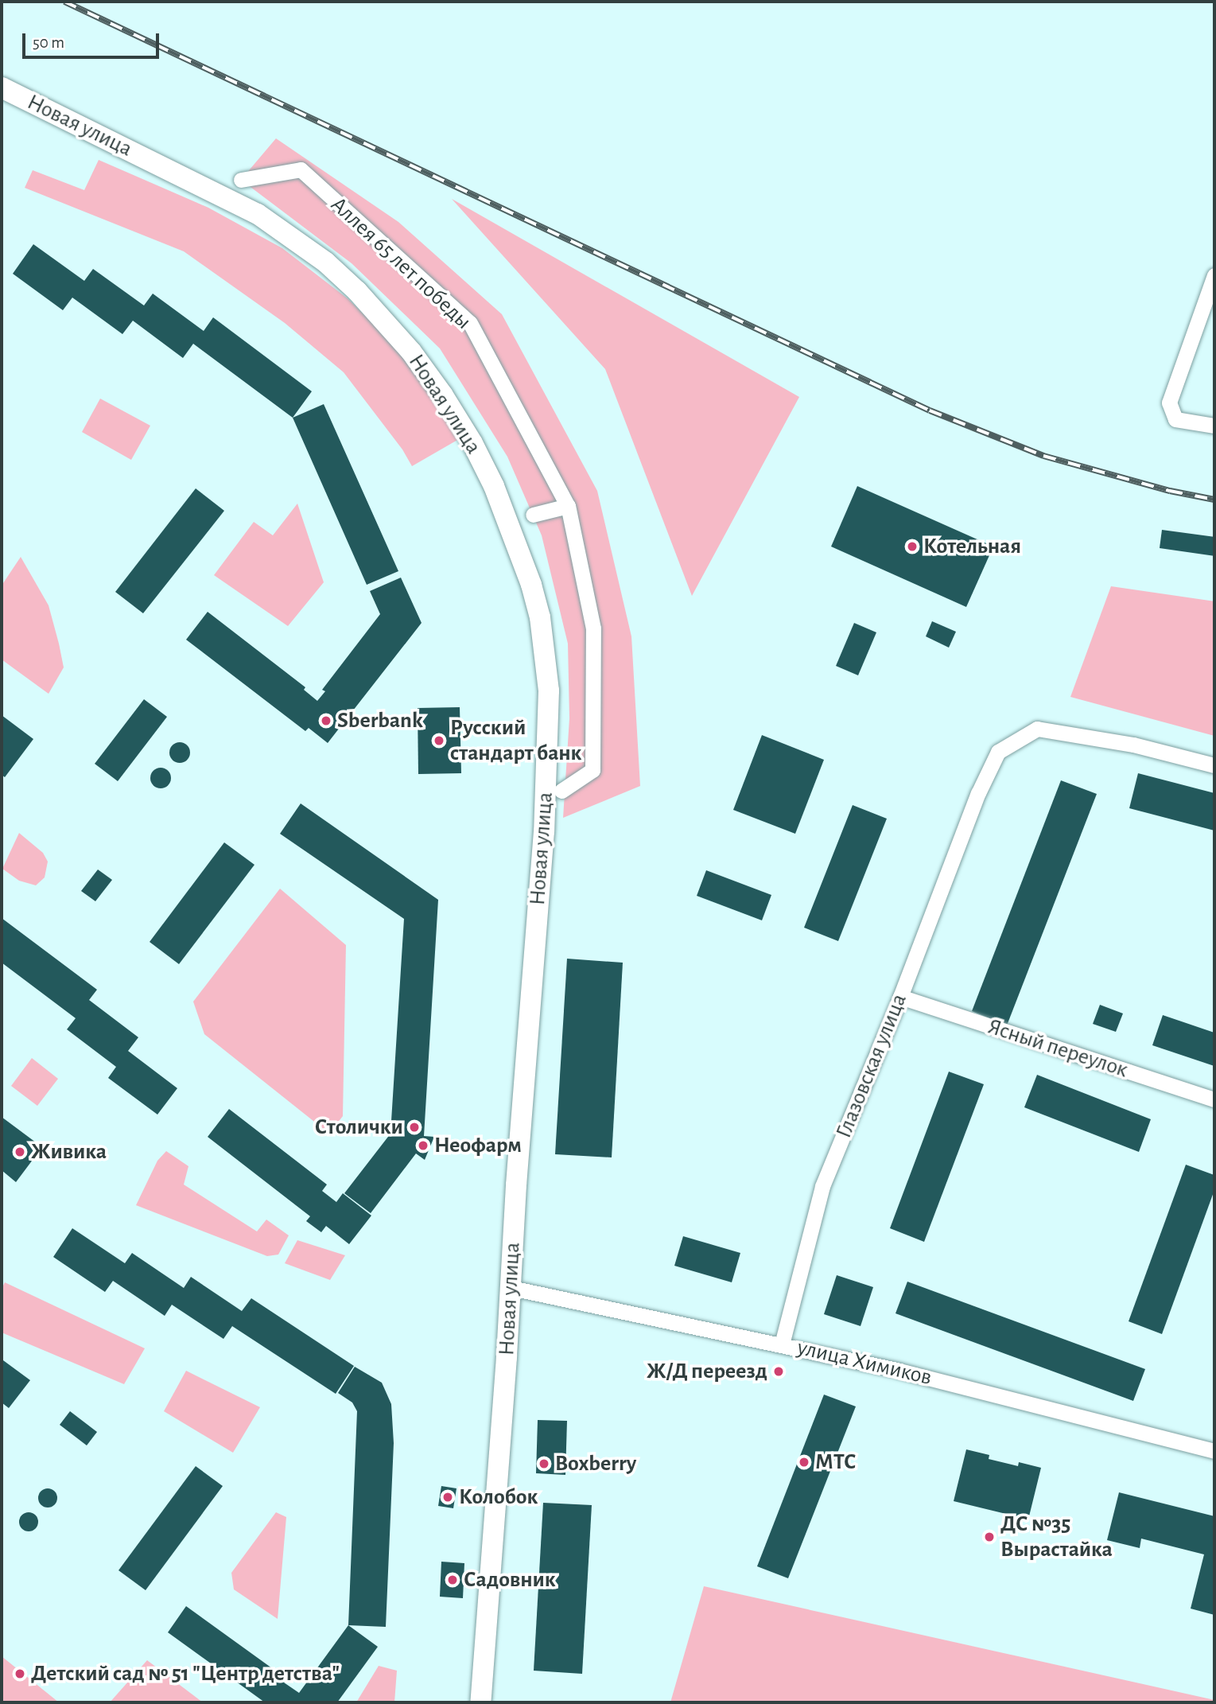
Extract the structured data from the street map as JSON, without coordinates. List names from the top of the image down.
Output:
{
  "streets": {
    "street": [
      "Новая улица",
      "Аллея 65 лет победы",
      "Ясный переулок",
      "Глазовская улица",
      "улица Химиков"
    ]
  },
  "crossings": [
    ["Новая улица", "улица Химиков"],
    ["Ясный переулок", "Глазовская улица"],
    ["Глазовская улица", "улица Химиков"]
  ],
  "places": [
    "Котельная",
    "Sberbank",
    "Русский стандарт банк",
    "Столички",
    "Неофарм",
    "Живика",
    "Ж/Д переезд",
    "МТС",
    "Boxberry",
    "Колобок",
    "ДС №35 Вырастайка",
    "Садовник",
    "Детский сад № 51 \"Центр детства\""
  ],
  "scale_bar": "50 m"
}
